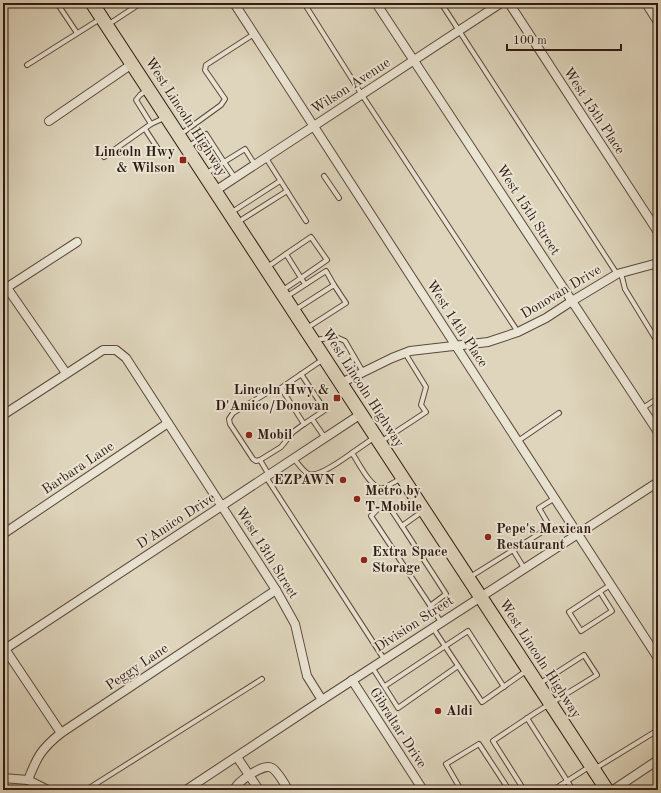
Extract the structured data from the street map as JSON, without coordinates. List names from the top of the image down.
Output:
{
  "streets": {
    "main road": ["West Lincoln Highway"],
    "street": [
      "Wilson Avenue",
      "West 15th Place",
      "West 15th Street",
      "Donovan Drive",
      "West 14th Place",
      "Barbara Lane",
      "D'Amico Drive",
      "West 13th Street",
      "Division Street",
      "Peggy Lane",
      "Gibraltar Drive"
    ]
  },
  "crossings": [
    ["Wilson Avenue", "West Lincoln Highway"],
    ["Wilson Avenue", "West 15th Street"],
    ["Wilson Avenue", "West 14th Place"],
    ["West Lincoln Highway", "Donovan Drive"],
    ["West Lincoln Highway", "D'Amico Drive"],
    ["West Lincoln Highway", "Division Street"],
    ["West 15th Street", "Donovan Drive"],
    ["Donovan Drive", "West 14th Place"],
    ["West 14th Place", "Division Street"],
    ["Barbara Lane", "West 13th Street"],
    ["D'Amico Drive", "West 13th Street"],
    ["West 13th Street", "Division Street"],
    ["West 13th Street", "Peggy Lane"],
    ["Division Street", "Gibraltar Drive"]
  ],
  "places": {
    "transit": ["Lincoln Hwy & Wilson", "Lincoln Hwy & D'Amico/Donovan"],
    "other": [
      "Mobil",
      "EZPAWN",
      "Metro by T-Mobile",
      "Pepe's Mexican Restaurant",
      "Extra Space Storage",
      "Aldi"
    ]
  },
  "scale_bar": "100 m"
}
